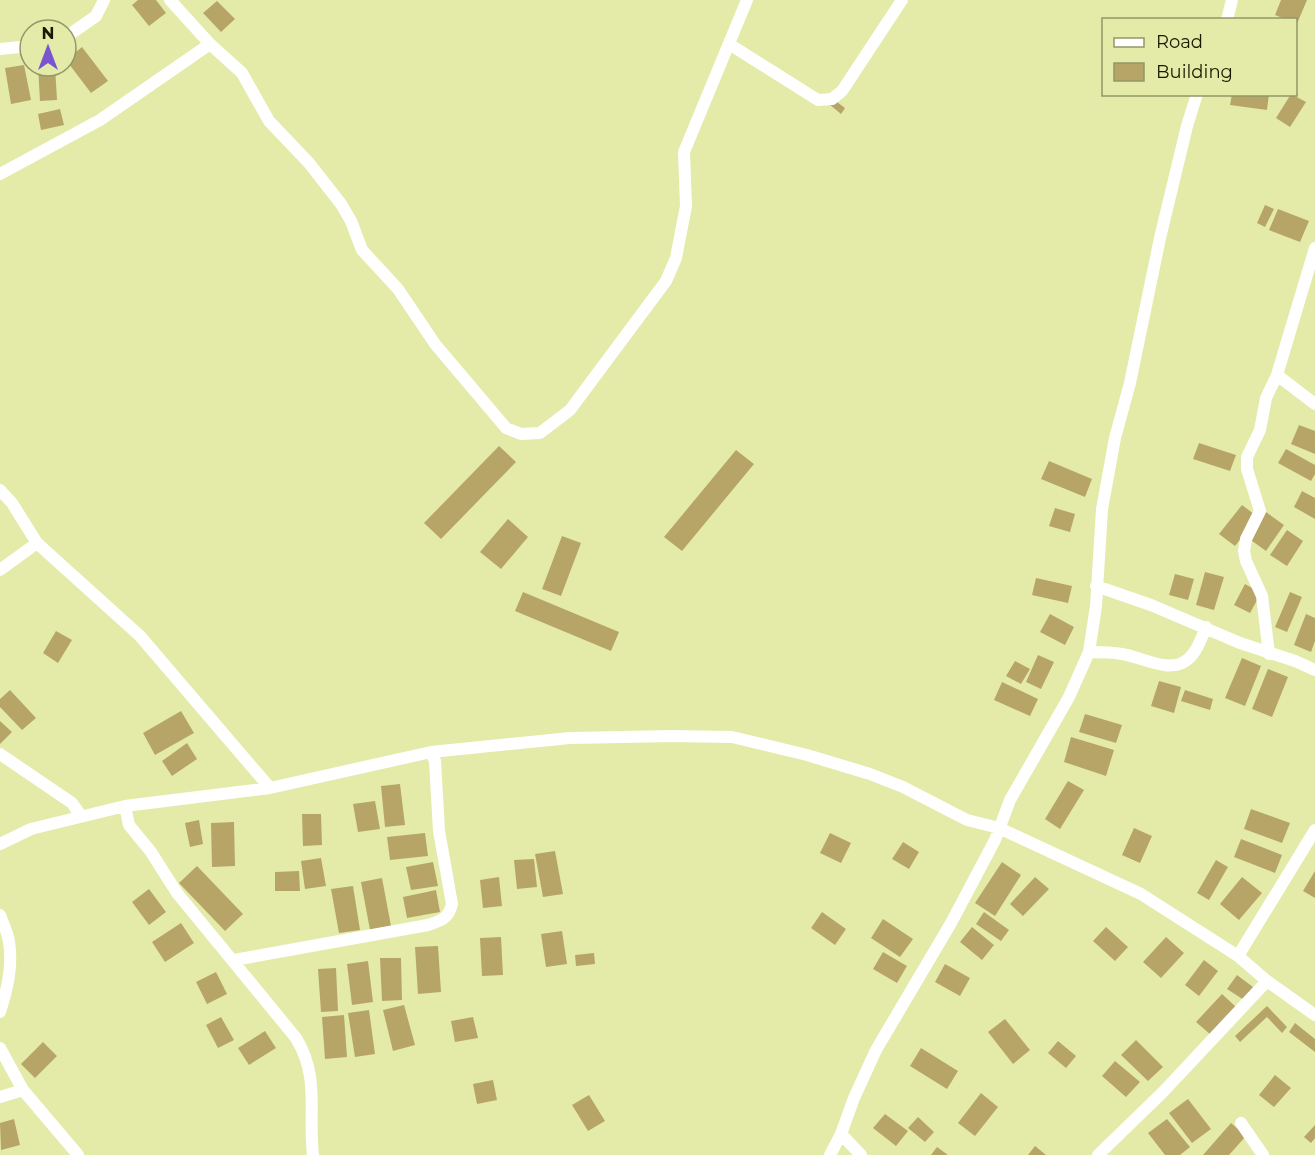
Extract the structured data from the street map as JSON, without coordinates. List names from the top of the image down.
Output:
{
  "legend": ["Road", "Building"],
  "north": "top"
}
